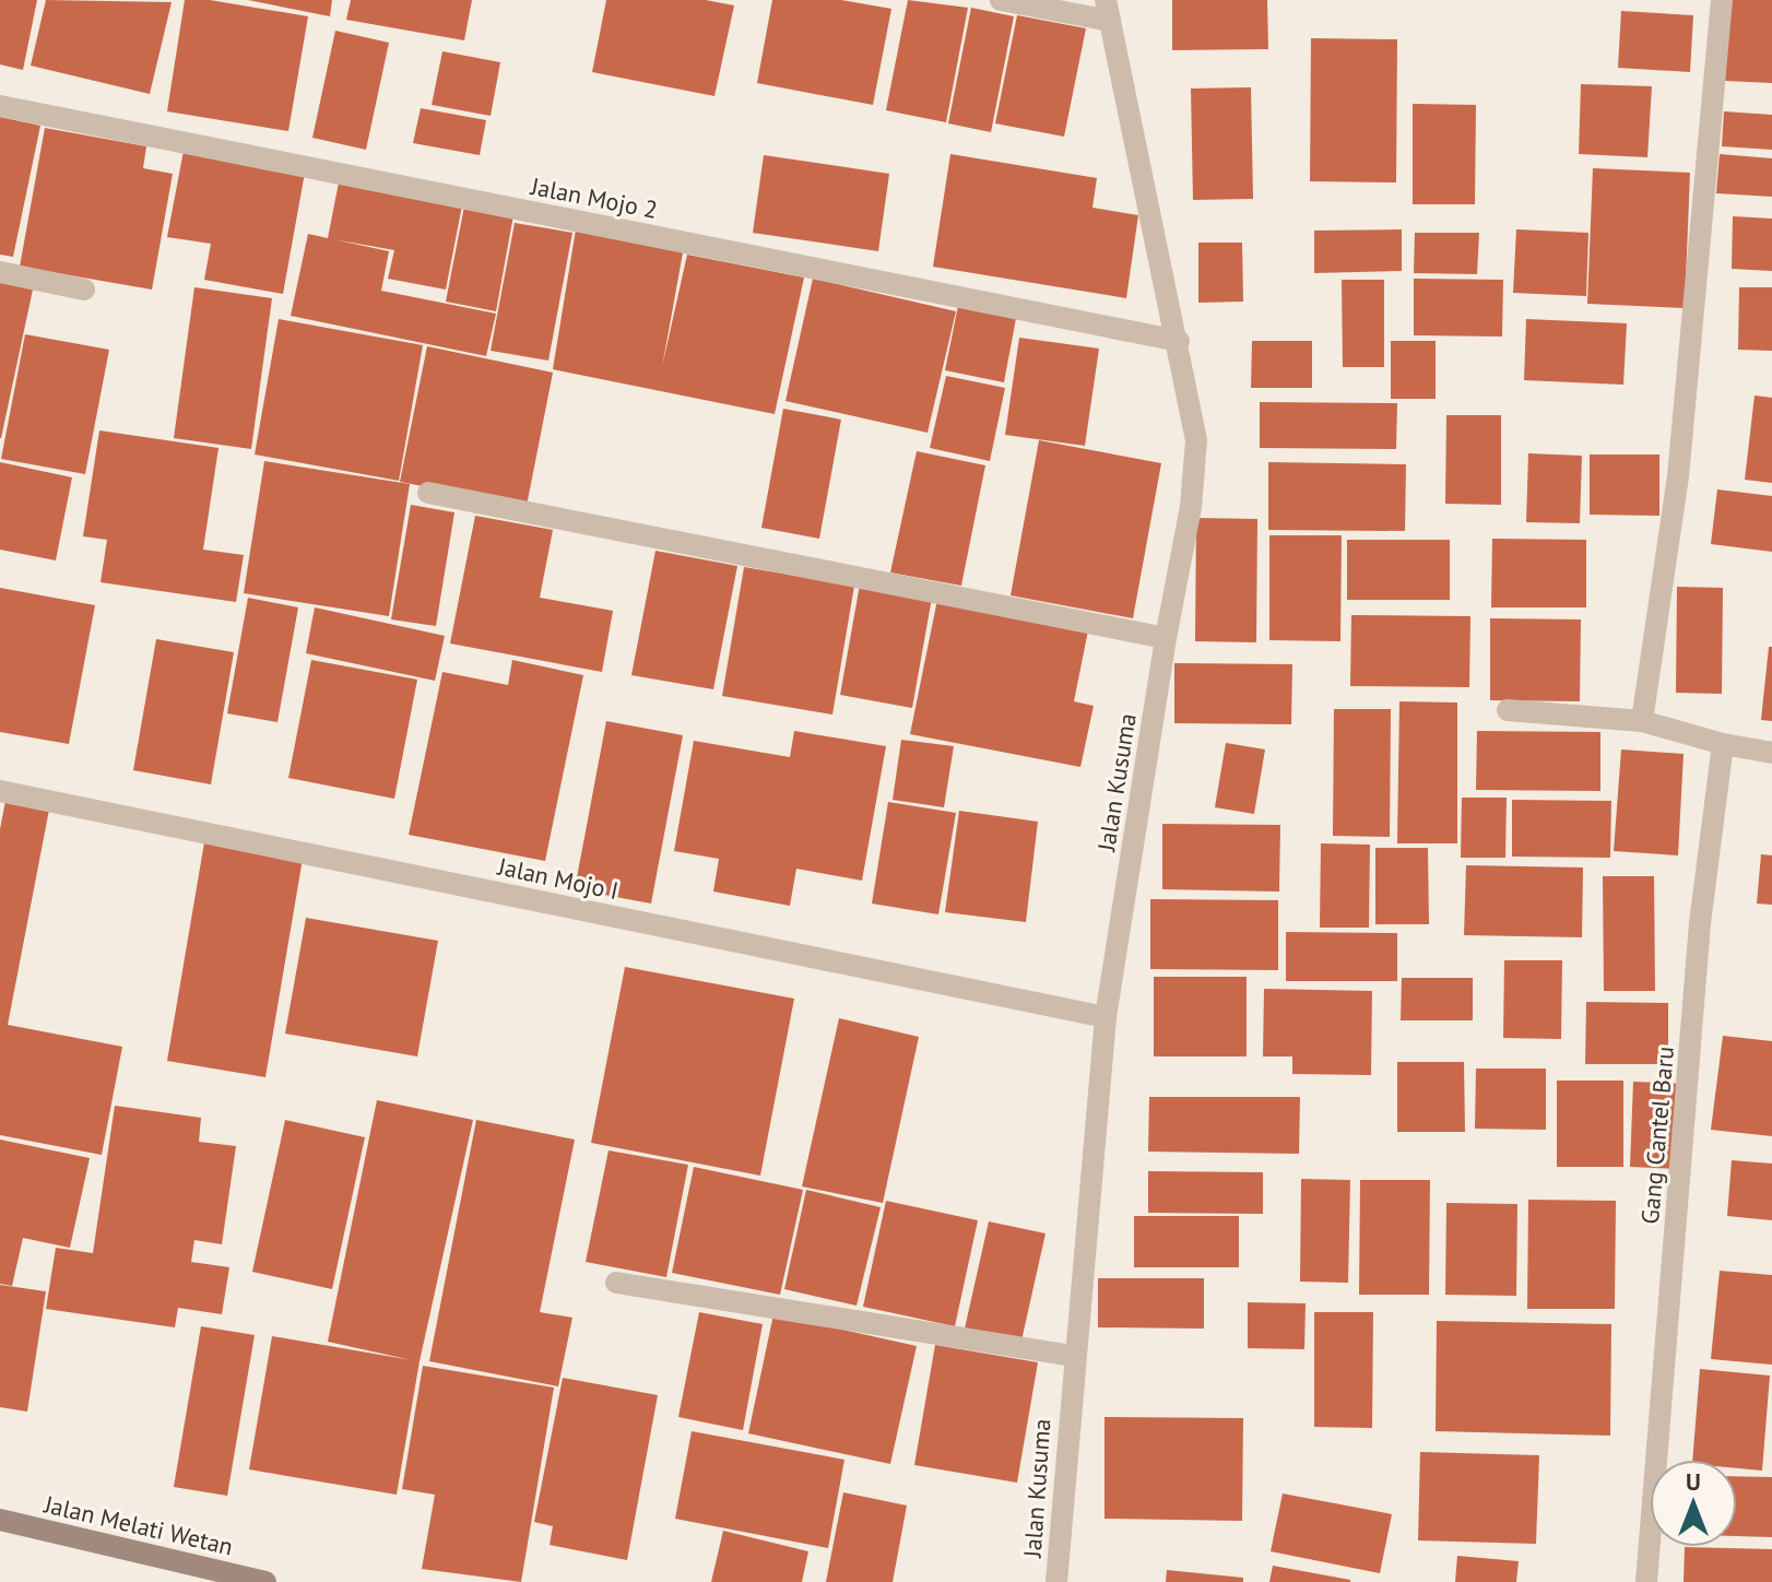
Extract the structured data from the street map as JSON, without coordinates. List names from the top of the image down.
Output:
{
  "streets": {
    "street": [
      "Jalan Mojo 2",
      "Jalan Kusuma",
      "Jalan Mojo I",
      "Gang Cantel Baru",
      "Jalan Melati Wetan"
    ]
  },
  "crossings": [
    ["Jalan Mojo 2", "Jalan Kusuma"],
    ["Jalan Kusuma", "Jalan Mojo I"]
  ],
  "north": "top"
}
